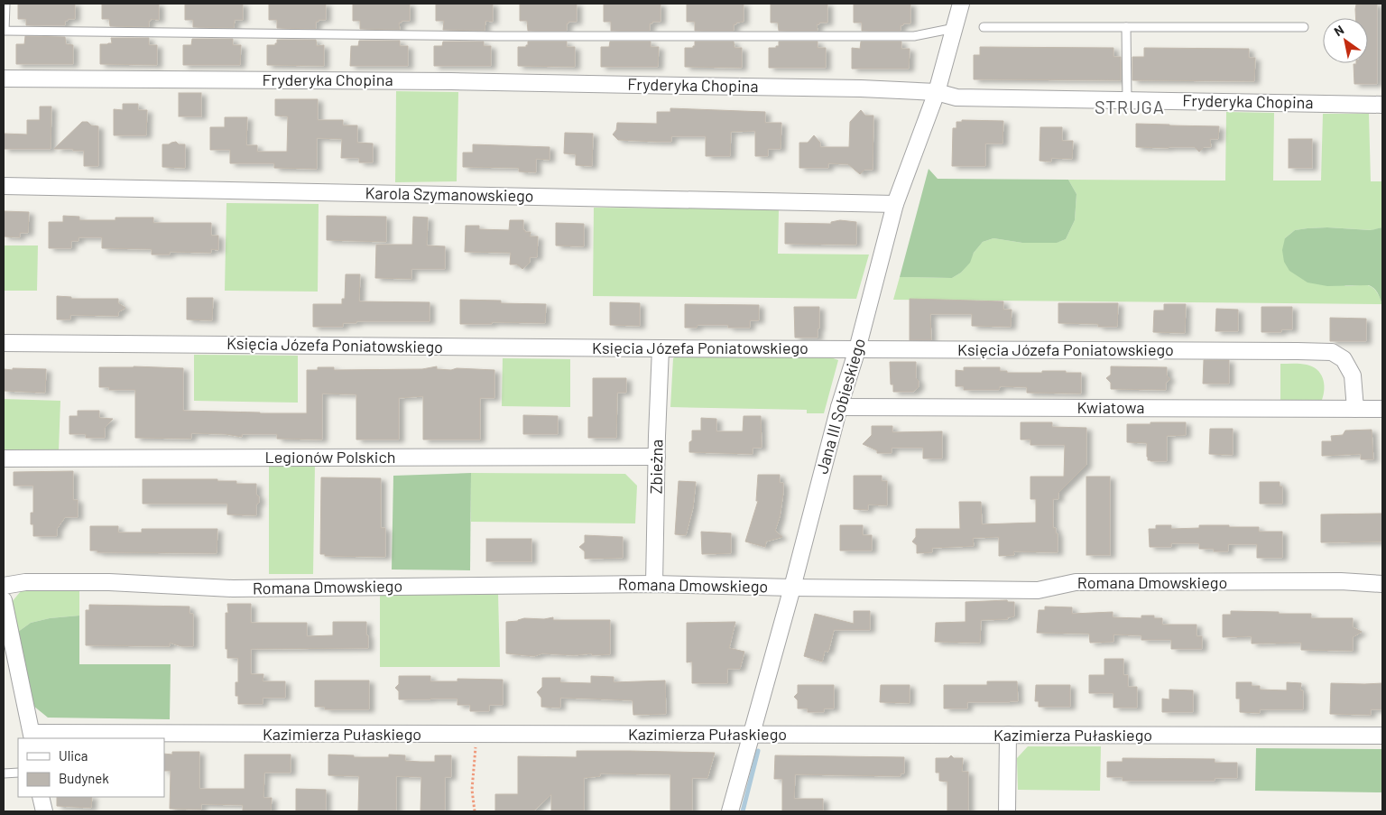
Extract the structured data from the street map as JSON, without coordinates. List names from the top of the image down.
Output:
{
  "streets": {
    "street": [
      "Fryderyka Chopina",
      "Karola Szymanowskiego",
      "Księcia Józefa Poniatowskiego",
      "Jana III Sobieskiego",
      "Kwiatowa",
      "Legionów Polskich",
      "Zbieżna",
      "Romana Dmowskiego",
      "Kazimierza Pułaskiego"
    ]
  },
  "crossings": [
    ["Fryderyka Chopina", "Jana III Sobieskiego"],
    ["Karola Szymanowskiego", "Jana III Sobieskiego"],
    ["Księcia Józefa Poniatowskiego", "Jana III Sobieskiego"],
    ["Księcia Józefa Poniatowskiego", "Kwiatowa"],
    ["Księcia Józefa Poniatowskiego", "Zbieżna"],
    ["Jana III Sobieskiego", "Kwiatowa"],
    ["Jana III Sobieskiego", "Romana Dmowskiego"],
    ["Jana III Sobieskiego", "Kazimierza Pułaskiego"],
    ["Legionów Polskich", "Zbieżna"],
    ["Zbieżna", "Romana Dmowskiego"]
  ],
  "districts": ["STRUGA"],
  "legend": ["Ulica", "Budynek"],
  "north": "top left"
}
